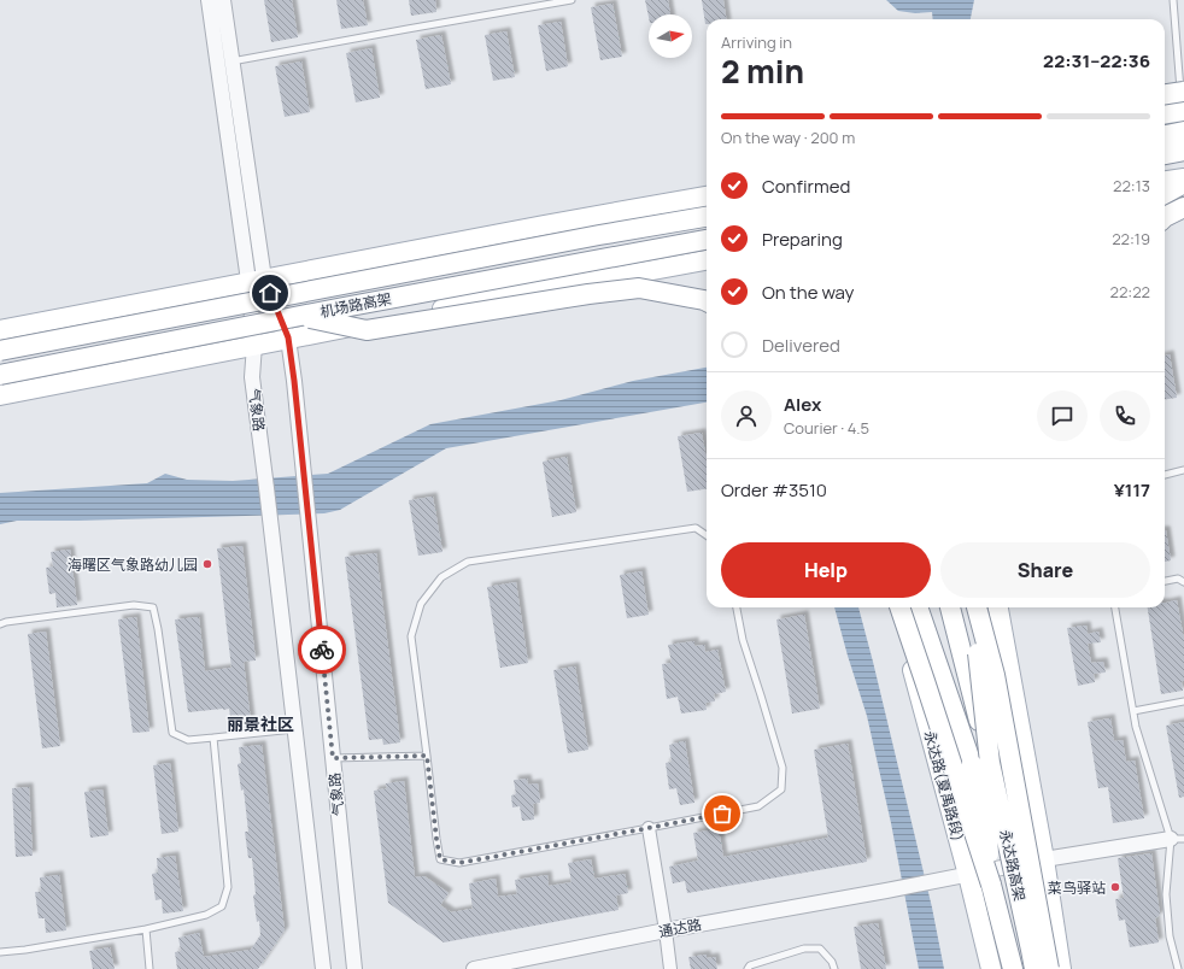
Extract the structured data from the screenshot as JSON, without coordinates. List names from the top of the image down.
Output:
{
  "streets": {
    "main road": ["机场路高架", "永达路(夏禹路段)", "永达路高架"],
    "street": ["气象路", "通达路"]
  },
  "crossings": [
    ["永达路(夏禹路段)", "通达路"]
  ],
  "districts": ["丽景社区"],
  "places": ["海曙区气象路幼儿园", "菜鸟驿站"],
  "north": "right",
  "page": {
    "heading": ["2 min", "Arriving in", "22:31–22:36"],
    "panel": [
      "Alex",
      "Courier · 4.5",
      "Order #3510",
      "¥117"
    ],
    "bar": "On the way · 200 m",
    "list": [
      ["Confirmed", "22:13"],
      ["Preparing", "22:19"],
      ["On the way", "22:22"],
      "Delivered"
    ],
    "buttons": ["Help", "Share"]
  }
}
